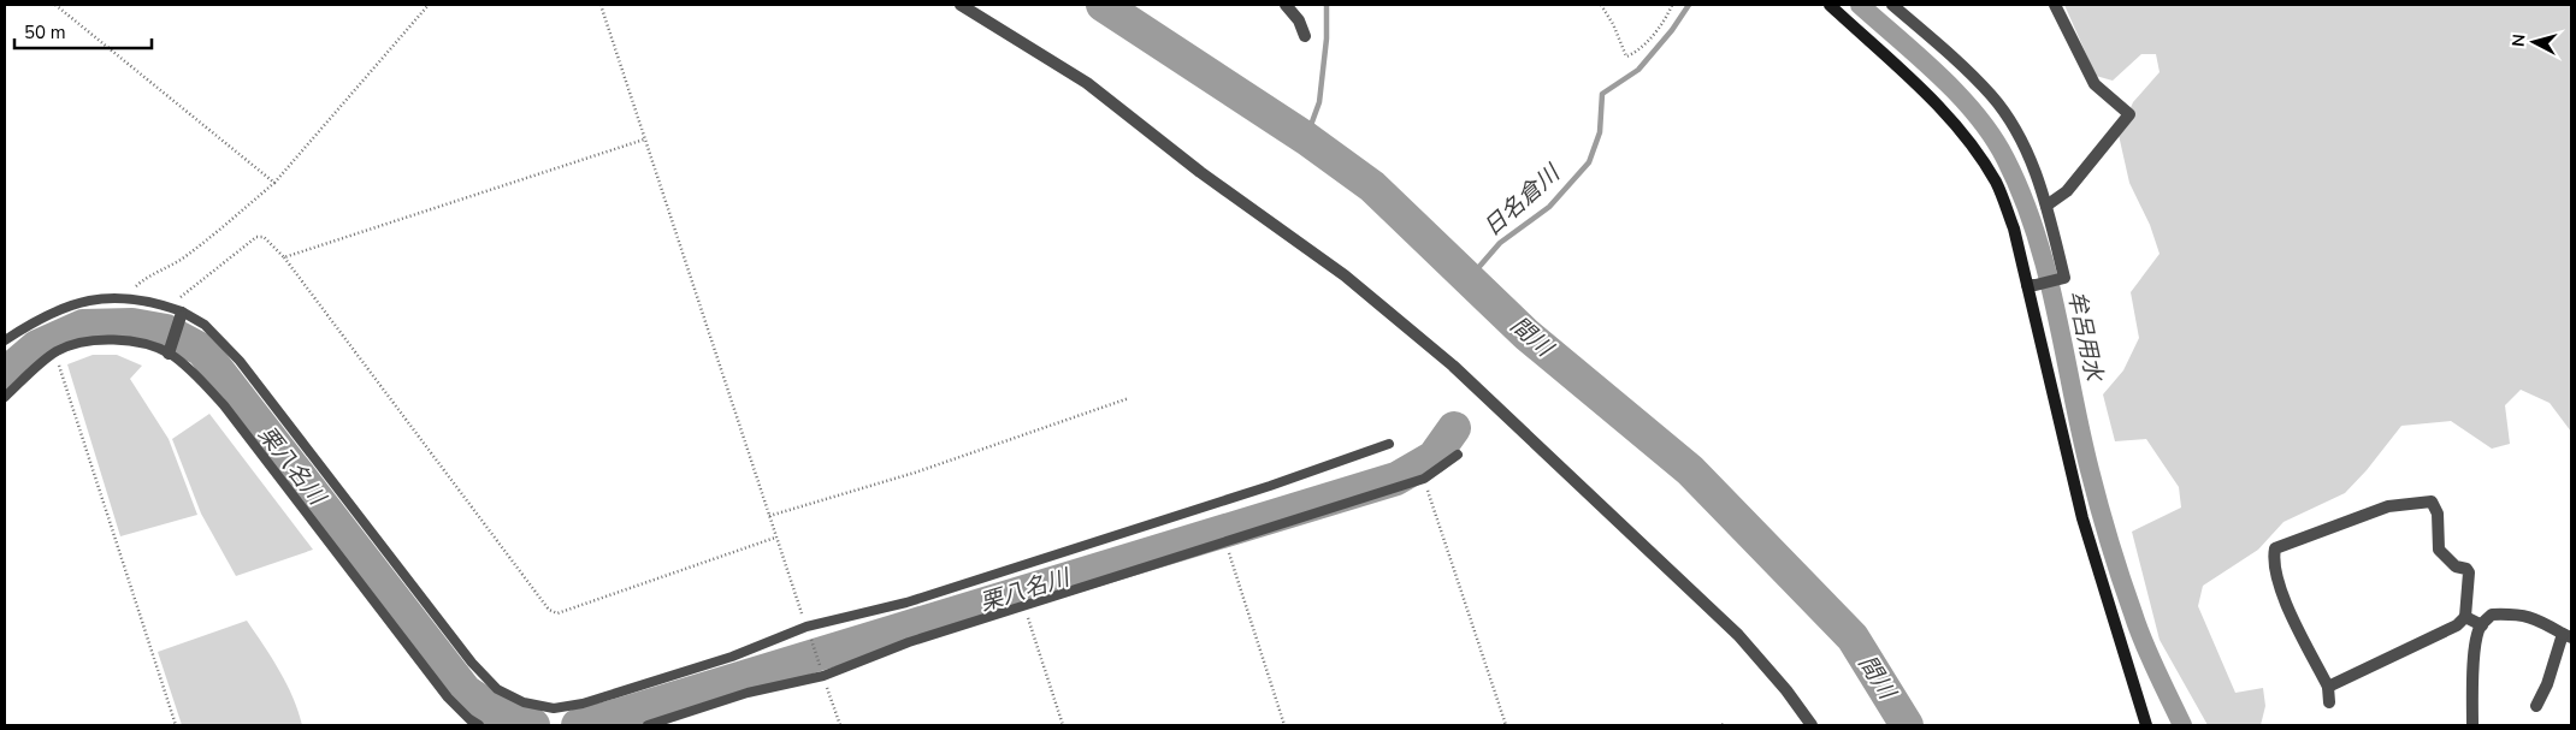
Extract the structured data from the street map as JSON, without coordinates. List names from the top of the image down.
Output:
{
  "water": [
    "日名倉川",
    "牟呂用水",
    "間川",
    "栗八名川"
  ],
  "scale_bar": "50 m",
  "north": "left"
}
